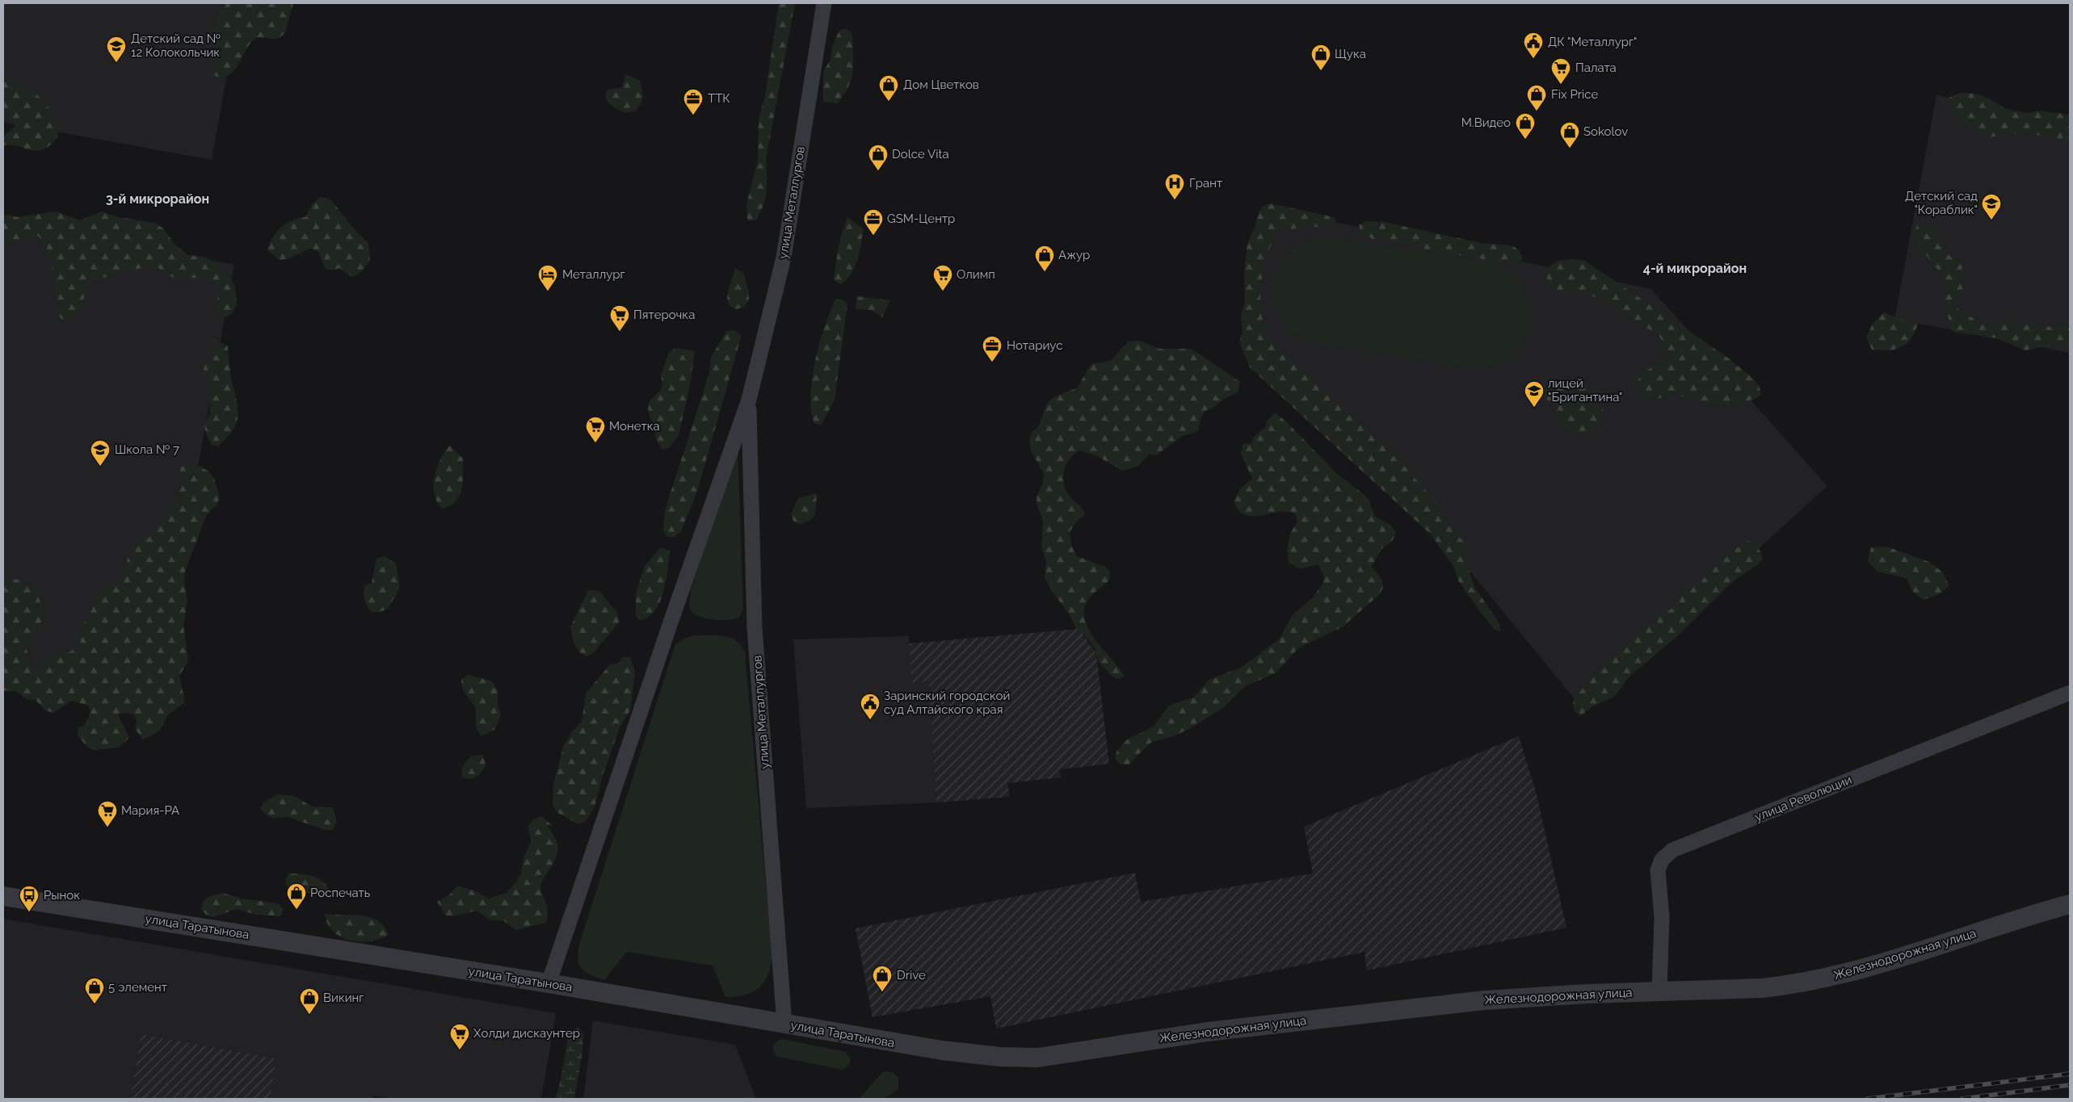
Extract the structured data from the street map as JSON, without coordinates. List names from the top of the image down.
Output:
{
  "streets": {
    "street": [
      "улица Металлургов",
      "улица Революции",
      "улица Таратынова",
      "Железнодорожная улица"
    ]
  },
  "crossings": [
    ["улица Металлургов", "улица Таратынова"],
    ["улица Революции", "Железнодорожная улица"],
    ["улица Таратынова", "Железнодорожная улица"]
  ],
  "districts": ["3-й микрорайон", "4-й микрорайон"],
  "places": {
    "public building": ["ДК \"Металлург\"", "Заринский городской суд Алтайского края"],
    "school or university": [
      "Детский сад № 12 Колокольчик",
      "Детский сад \"Кораблик\"",
      "лицей \"Бригантина\"",
      "Школа № 7"
    ],
    "shop": [
      "Щука",
      "Дом Цветков",
      "Fix Price",
      "М.Видео",
      "Sokolov",
      "Dolce Vita",
      "Ажур",
      "Роспечать",
      "Drive",
      "5 элемент",
      "Викинг"
    ],
    "supermarket": [
      "Палата",
      "Олимп",
      "Пятерочка",
      "Монетка",
      "Мария-РА",
      "Холди дискаунтер"
    ],
    "office": ["ТТК", "GSM-Центр", "Нотариус"],
    "hospital": ["Грант"],
    "hotel": ["Металлург"],
    "bus stop": ["Рынок"]
  }
}
